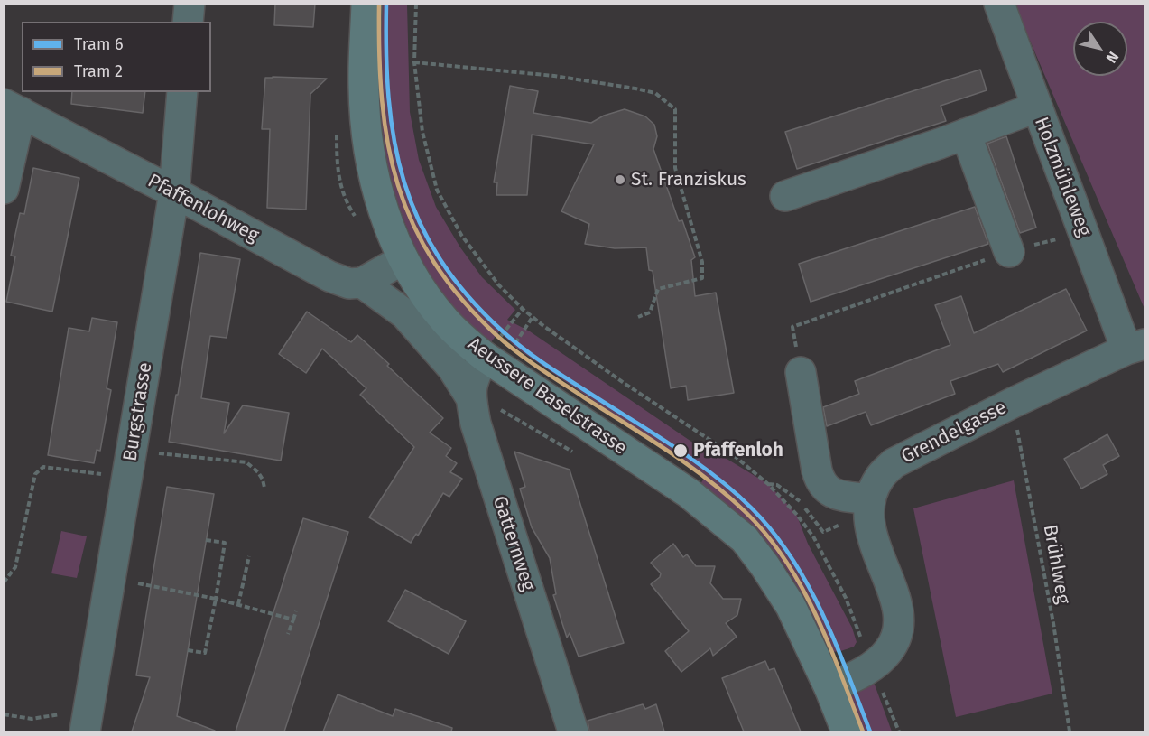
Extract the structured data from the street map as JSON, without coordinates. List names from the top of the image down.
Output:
{
  "streets": {
    "main road": ["Aeussere Baselstrasse"],
    "street": [
      "Holzmühleweg",
      "Pfaffenlohweg",
      "Burgstrasse",
      "Grendelgasse",
      "Gatternweg"
    ],
    "path": ["Brühlweg"]
  },
  "crossings": [
    ["Holzmühleweg", "Grendelgasse"],
    ["Pfaffenlohweg", "Burgstrasse"],
    ["Pfaffenlohweg", "Gatternweg"],
    ["Aeussere Baselstrasse", "Grendelgasse"],
    ["Grendelgasse", "Brühlweg"]
  ],
  "places": ["St. Franziskus", "Pfaffenloh"],
  "lines": ["tram line 6", "tram line 2"],
  "legend": ["Tram 6", "Tram 2"],
  "north": "bottom right"
}
